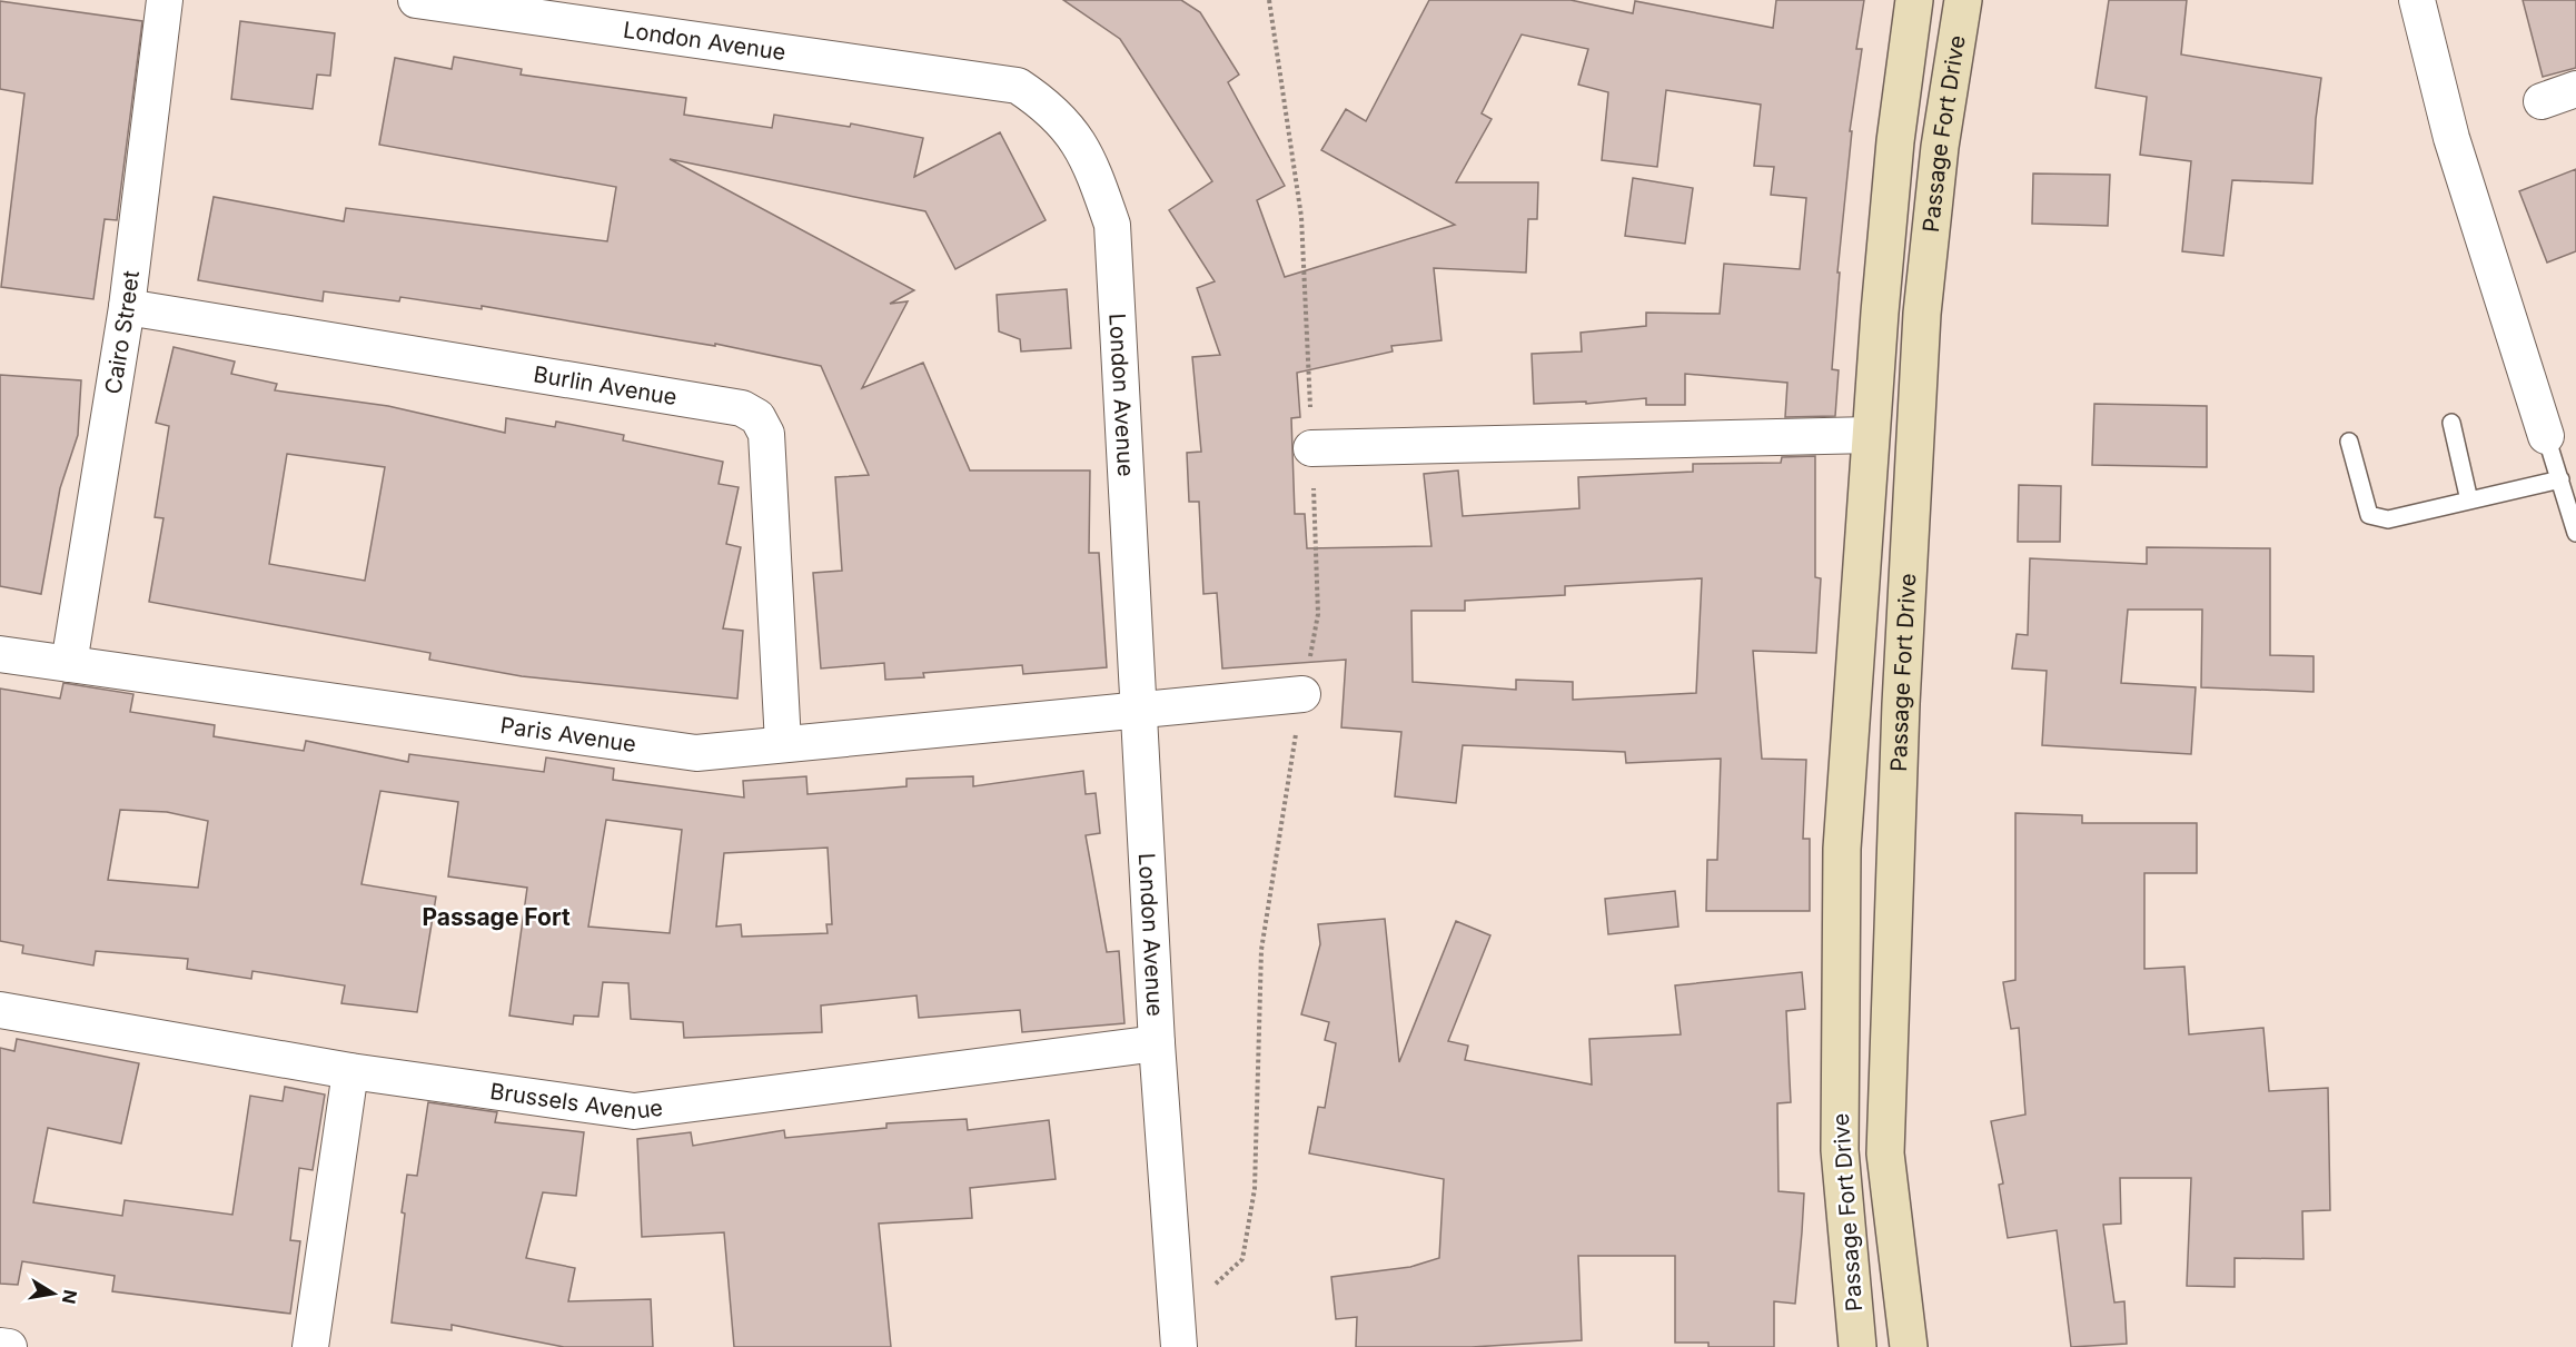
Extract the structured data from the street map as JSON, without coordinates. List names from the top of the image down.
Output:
{
  "streets": {
    "main road": ["Passage Fort Drive"],
    "street": [
      "London Avenue",
      "Cairo Street",
      "Burlin Avenue",
      "Paris Avenue",
      "Brussels Avenue"
    ]
  },
  "crossings": [
    ["London Avenue", "Paris Avenue"],
    ["London Avenue", "Brussels Avenue"],
    ["Cairo Street", "Burlin Avenue"],
    ["Cairo Street", "Paris Avenue"],
    ["Burlin Avenue", "Paris Avenue"]
  ],
  "districts": ["Passage Fort"],
  "north": "right"
}
